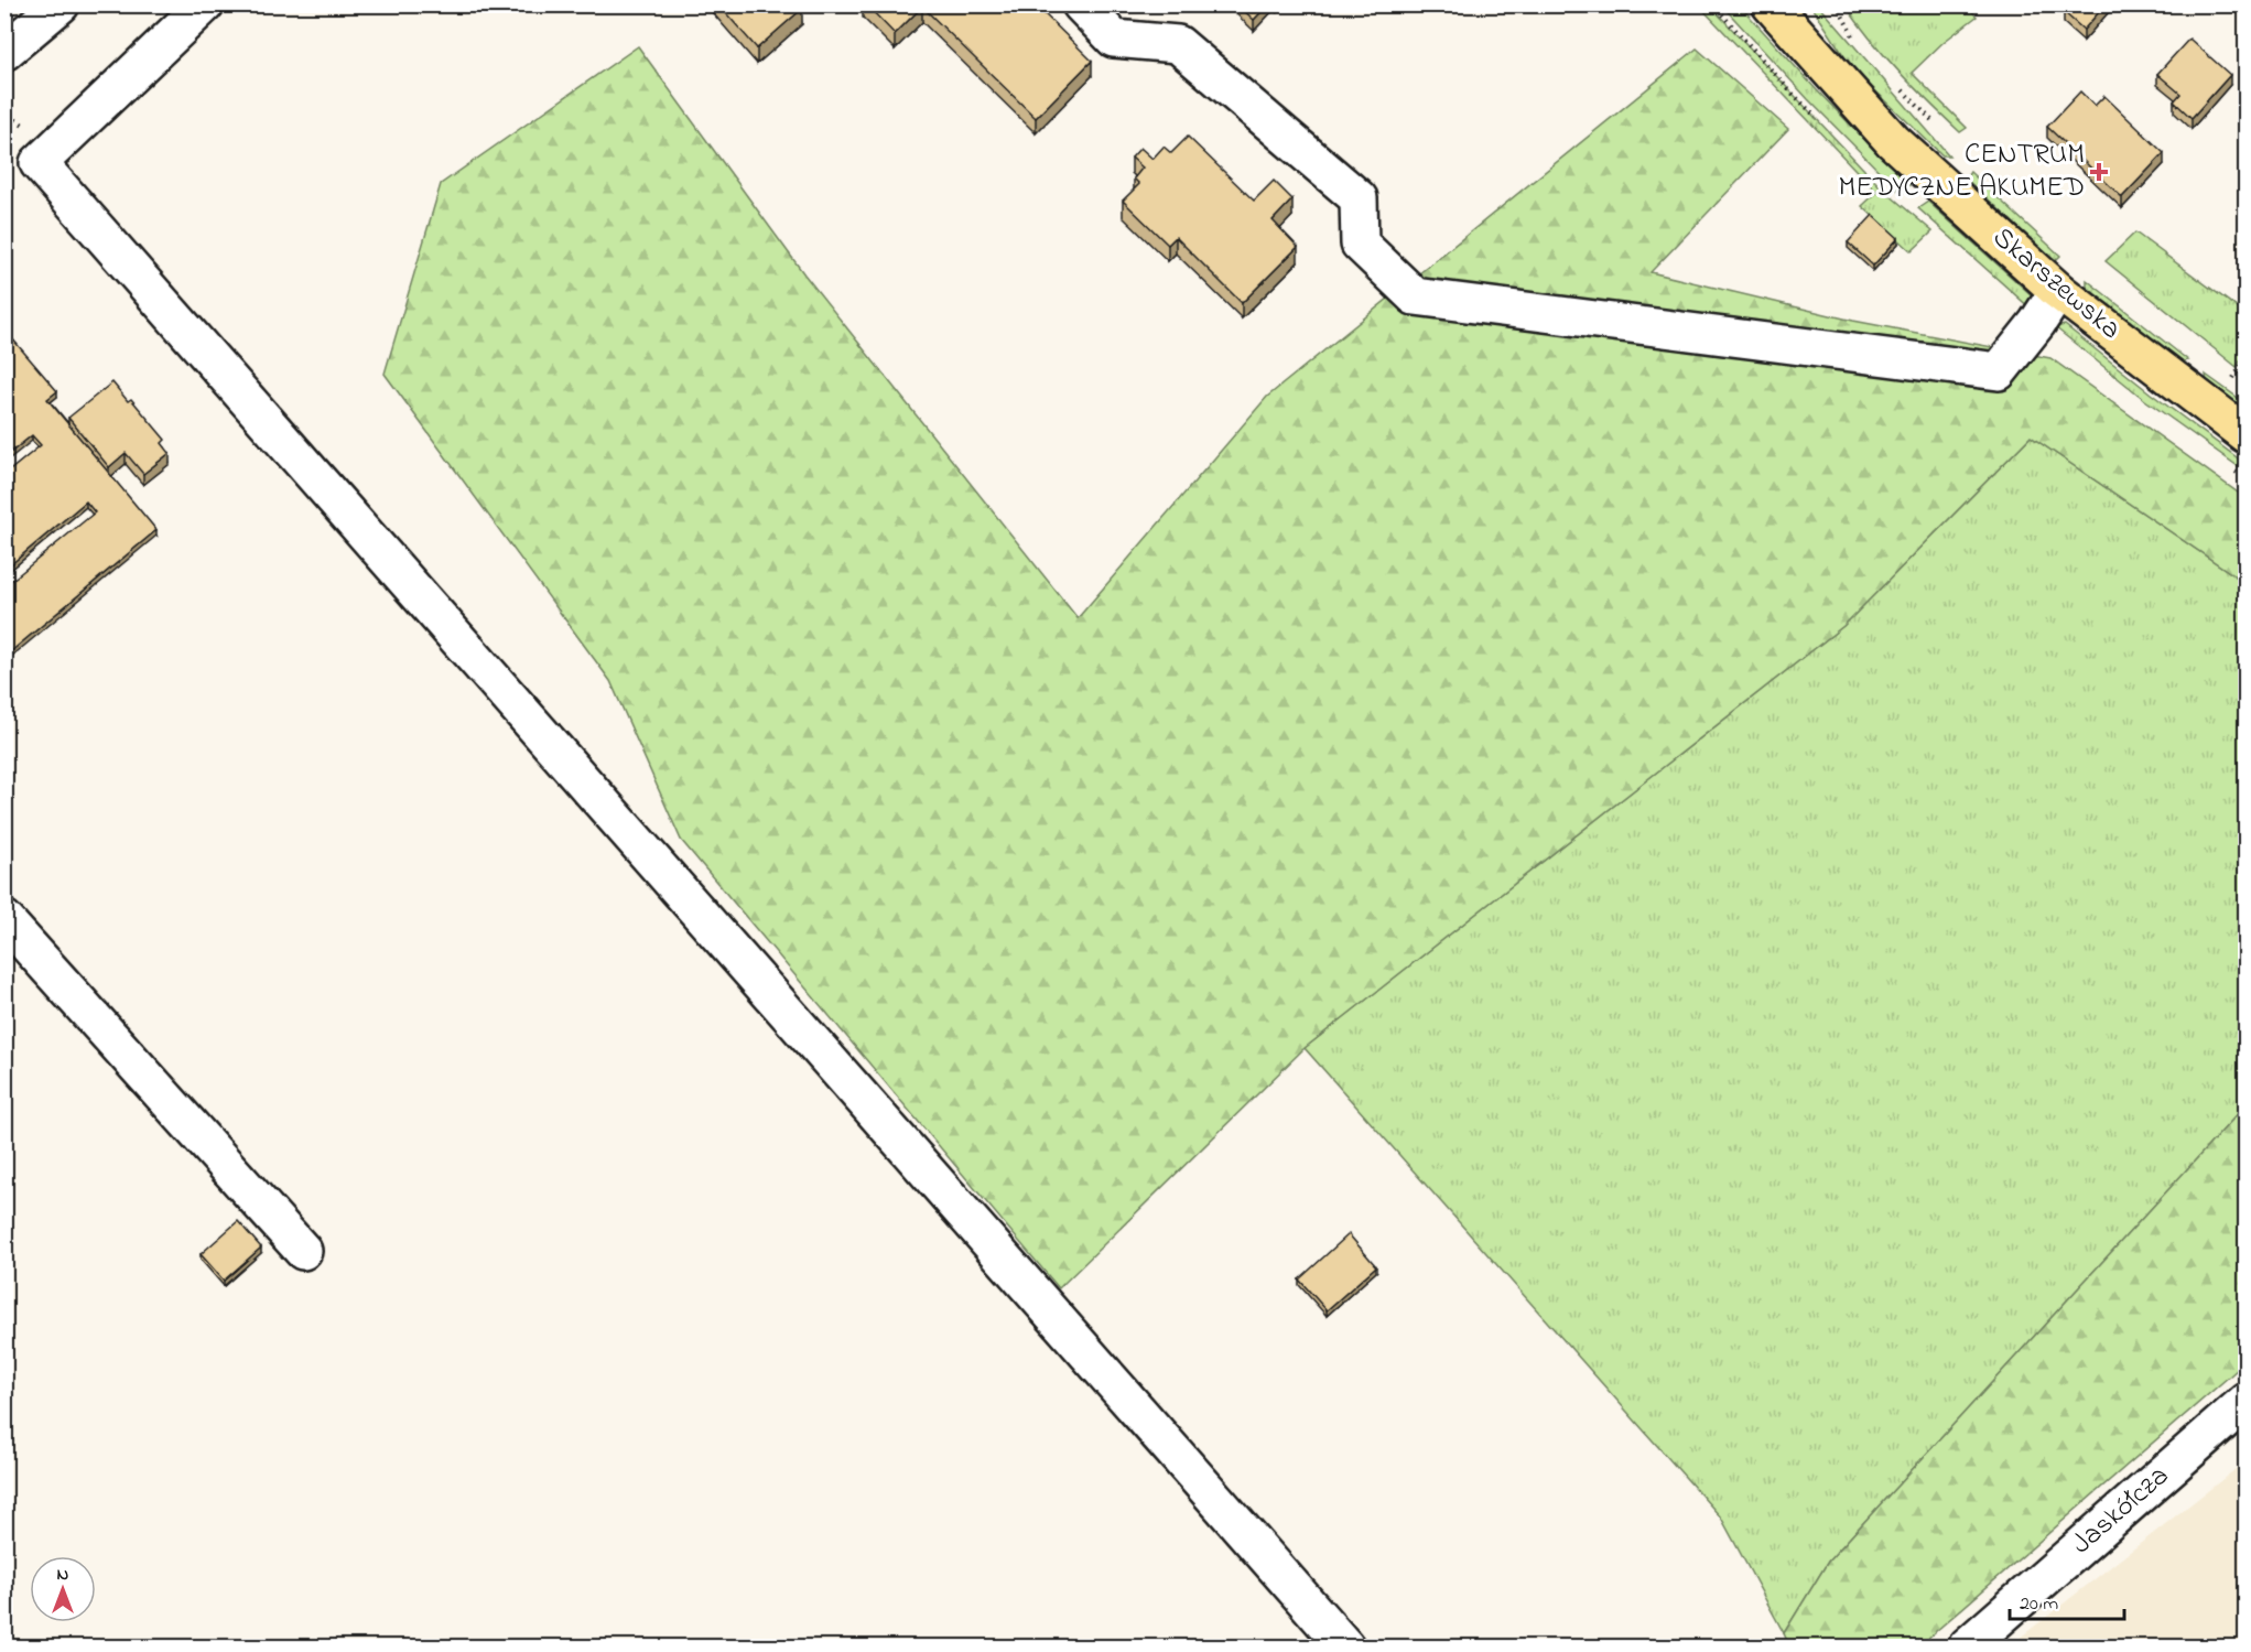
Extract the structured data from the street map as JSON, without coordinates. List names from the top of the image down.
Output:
{
  "streets": {
    "main road": ["Skarszewska"],
    "street": ["Jaskółcza"]
  },
  "places": {
    "health": ["CENTRUM MEDYCZNE AKUMED"]
  },
  "scale_bar": "20 m",
  "north": "top"
}
